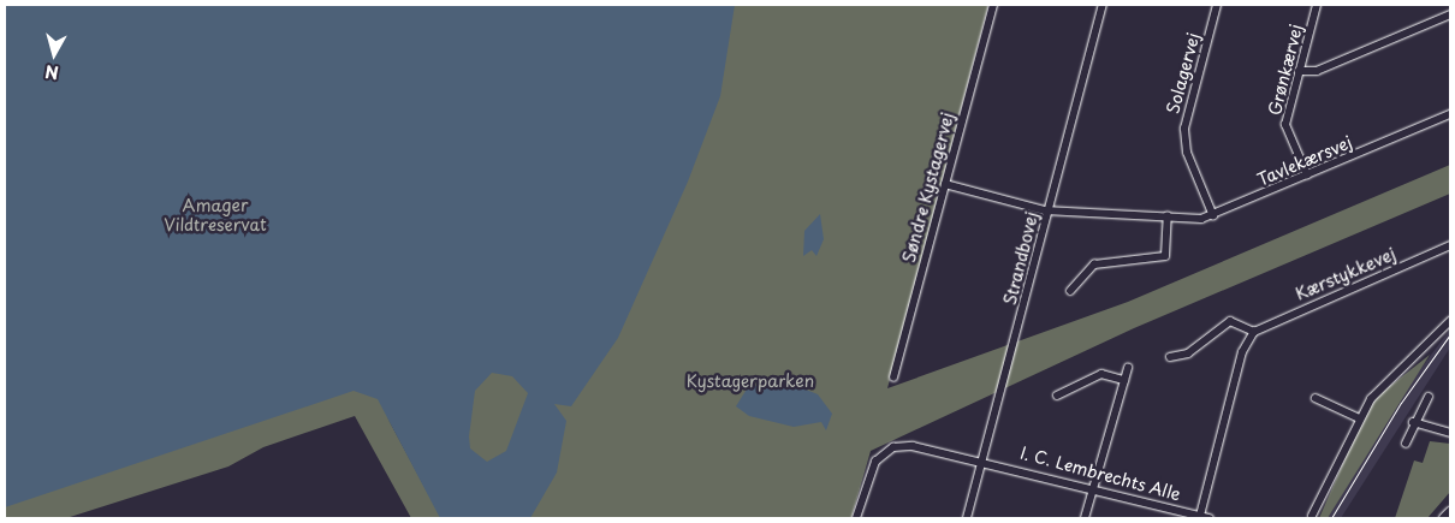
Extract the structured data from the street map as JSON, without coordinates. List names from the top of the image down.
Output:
{
  "streets": {
    "street": [
      "Grønkærvej",
      "Solagervej",
      "Tavlekærsvej",
      "Søndre Kystagervej",
      "Strandbovej",
      "Kærstykkevej",
      "I. C. Lembrechts Alle"
    ]
  },
  "crossings": [
    ["Grønkærvej", "Tavlekærsvej"],
    ["Solagervej", "Tavlekærsvej"],
    ["Tavlekærsvej", "Søndre Kystagervej"],
    ["Tavlekærsvej", "Strandbovej"],
    ["Strandbovej", "I. C. Lembrechts Alle"]
  ],
  "parks": ["Amager Vildtreservat", "Kystagerparken"],
  "north": "bottom"
}
